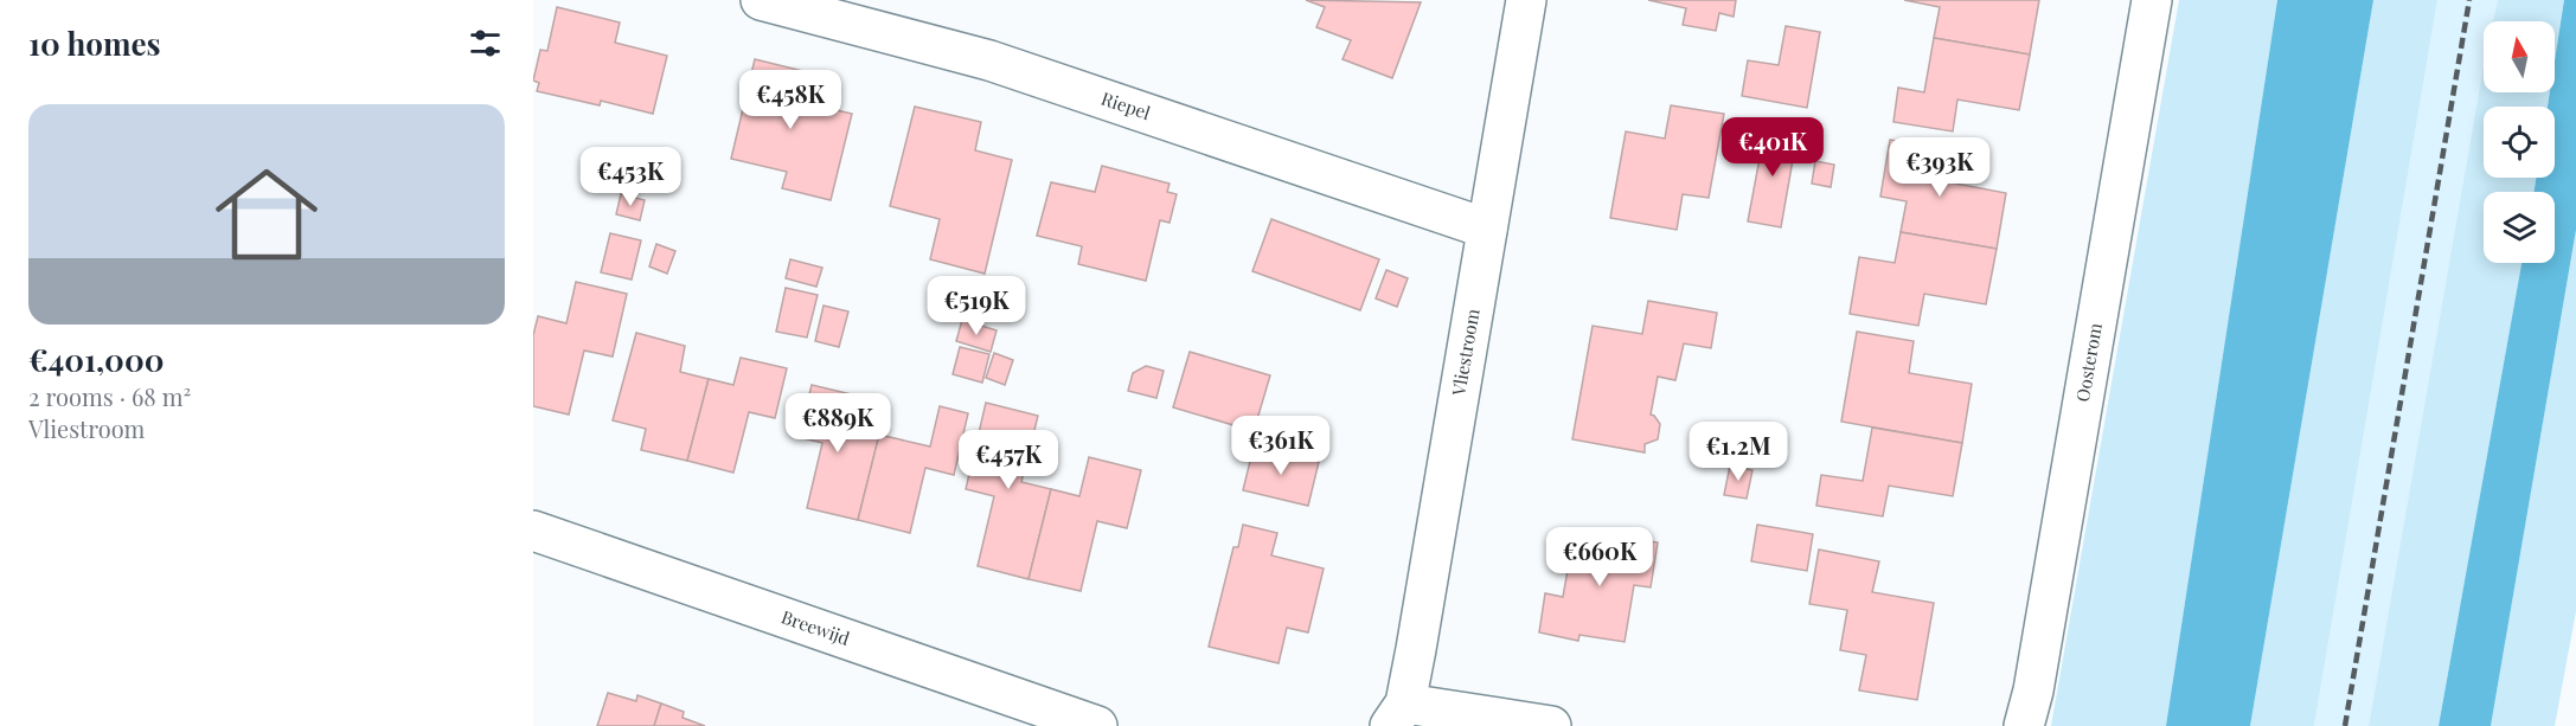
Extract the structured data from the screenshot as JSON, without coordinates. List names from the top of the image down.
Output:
{
  "streets": {
    "street": [
      "Riepel",
      "Vliestroom",
      "Oosterom",
      "Breewijd"
    ]
  },
  "crossings": [
    ["Riepel", "Vliestroom"]
  ],
  "north": "top",
  "page": {
    "heading": "10 homes",
    "price": [
      "€458K",
      "€401K",
      "€393K",
      "€453K",
      "€519K",
      "€889K",
      "€361K",
      "€1.2M",
      "€457K",
      "€660K"
    ],
    "list": [
      {
        "name": "€401,000",
        "note": "2 rooms · 68 m² · Vliestroom"
      }
    ]
  }
}
